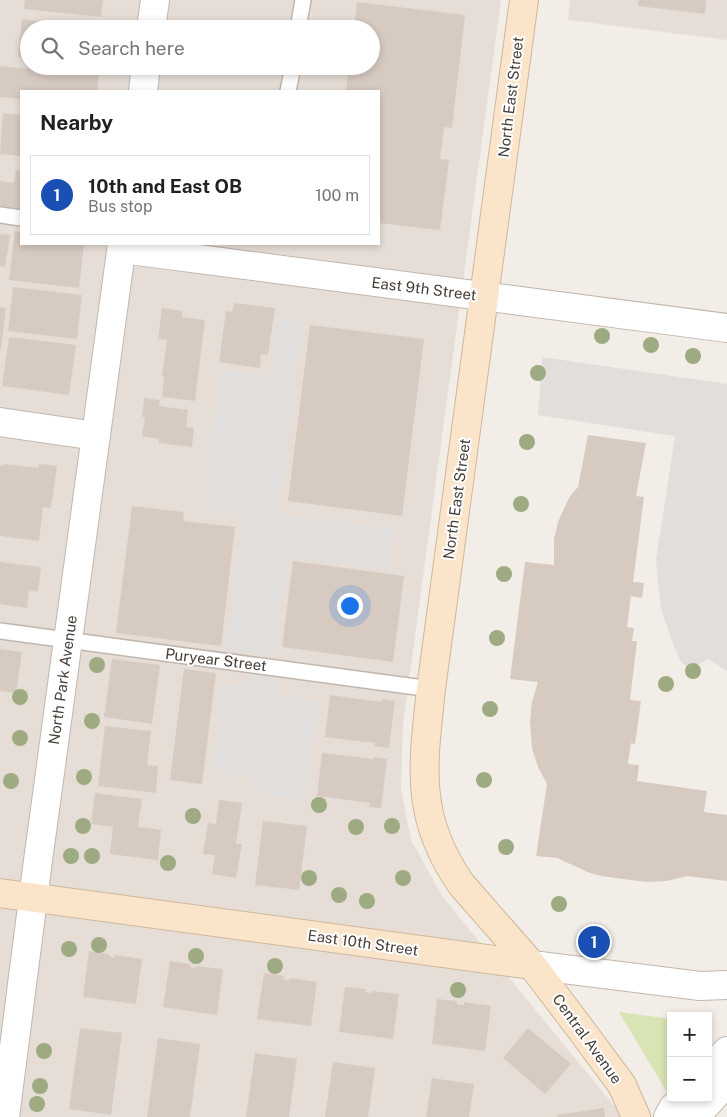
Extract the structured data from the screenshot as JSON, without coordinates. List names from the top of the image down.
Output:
{
  "streets": {
    "main road": ["North East Street", "East 10th Street", "Central Avenue"],
    "street": ["East 9th Street", "North Park Avenue"],
    "lane": ["Puryear Street"]
  },
  "crossings": [
    ["North East Street", "East 9th Street"],
    ["North East Street", "Puryear Street"],
    ["North East Street", "East 10th Street"],
    ["North East Street", "Central Avenue"],
    ["East 9th Street", "North Park Avenue"],
    ["Puryear Street", "North Park Avenue"],
    ["North Park Avenue", "East 10th Street"],
    ["East 10th Street", "Central Avenue"]
  ],
  "page": {
    "search": "Search here",
    "heading": "Nearby",
    "list": [
      {
        "mark": "1",
        "name": "10th and East OB",
        "note": "Bus stop",
        "value": "100 m"
      }
    ],
    "pins": "1",
    "map_buttons": ["+", "−"]
  }
}
